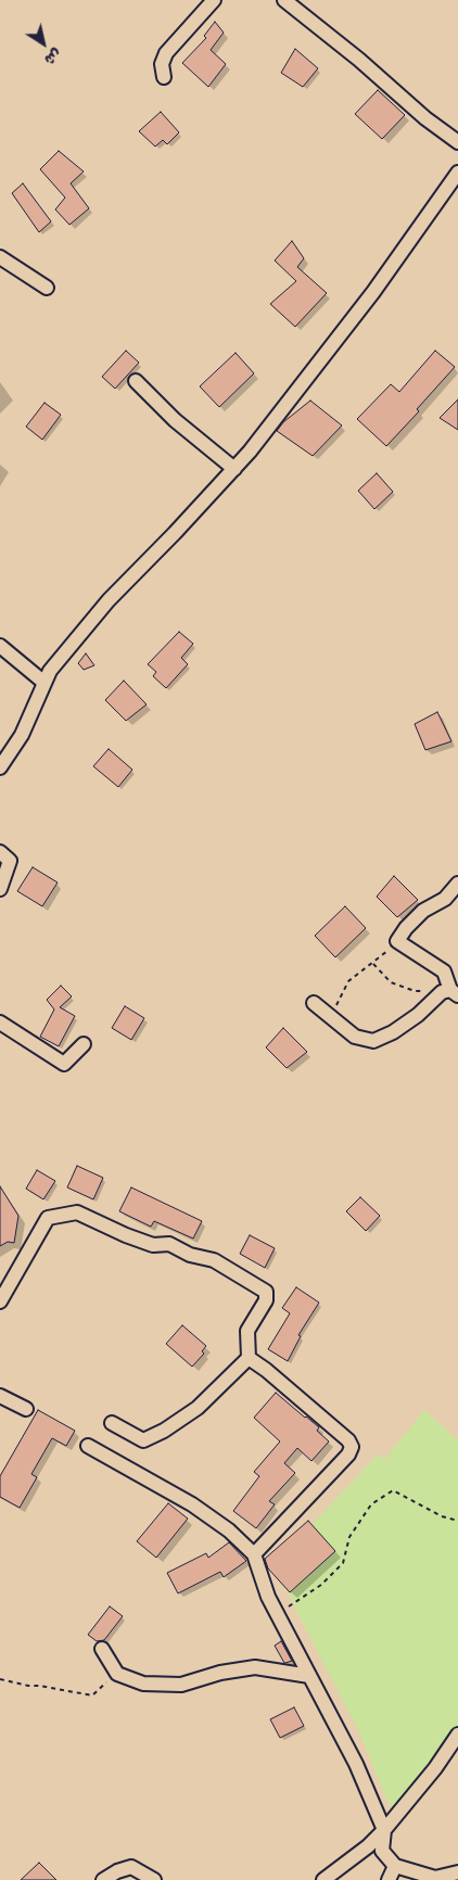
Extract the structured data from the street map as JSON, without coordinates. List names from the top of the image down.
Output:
{
  "north": "bottom right"
}
